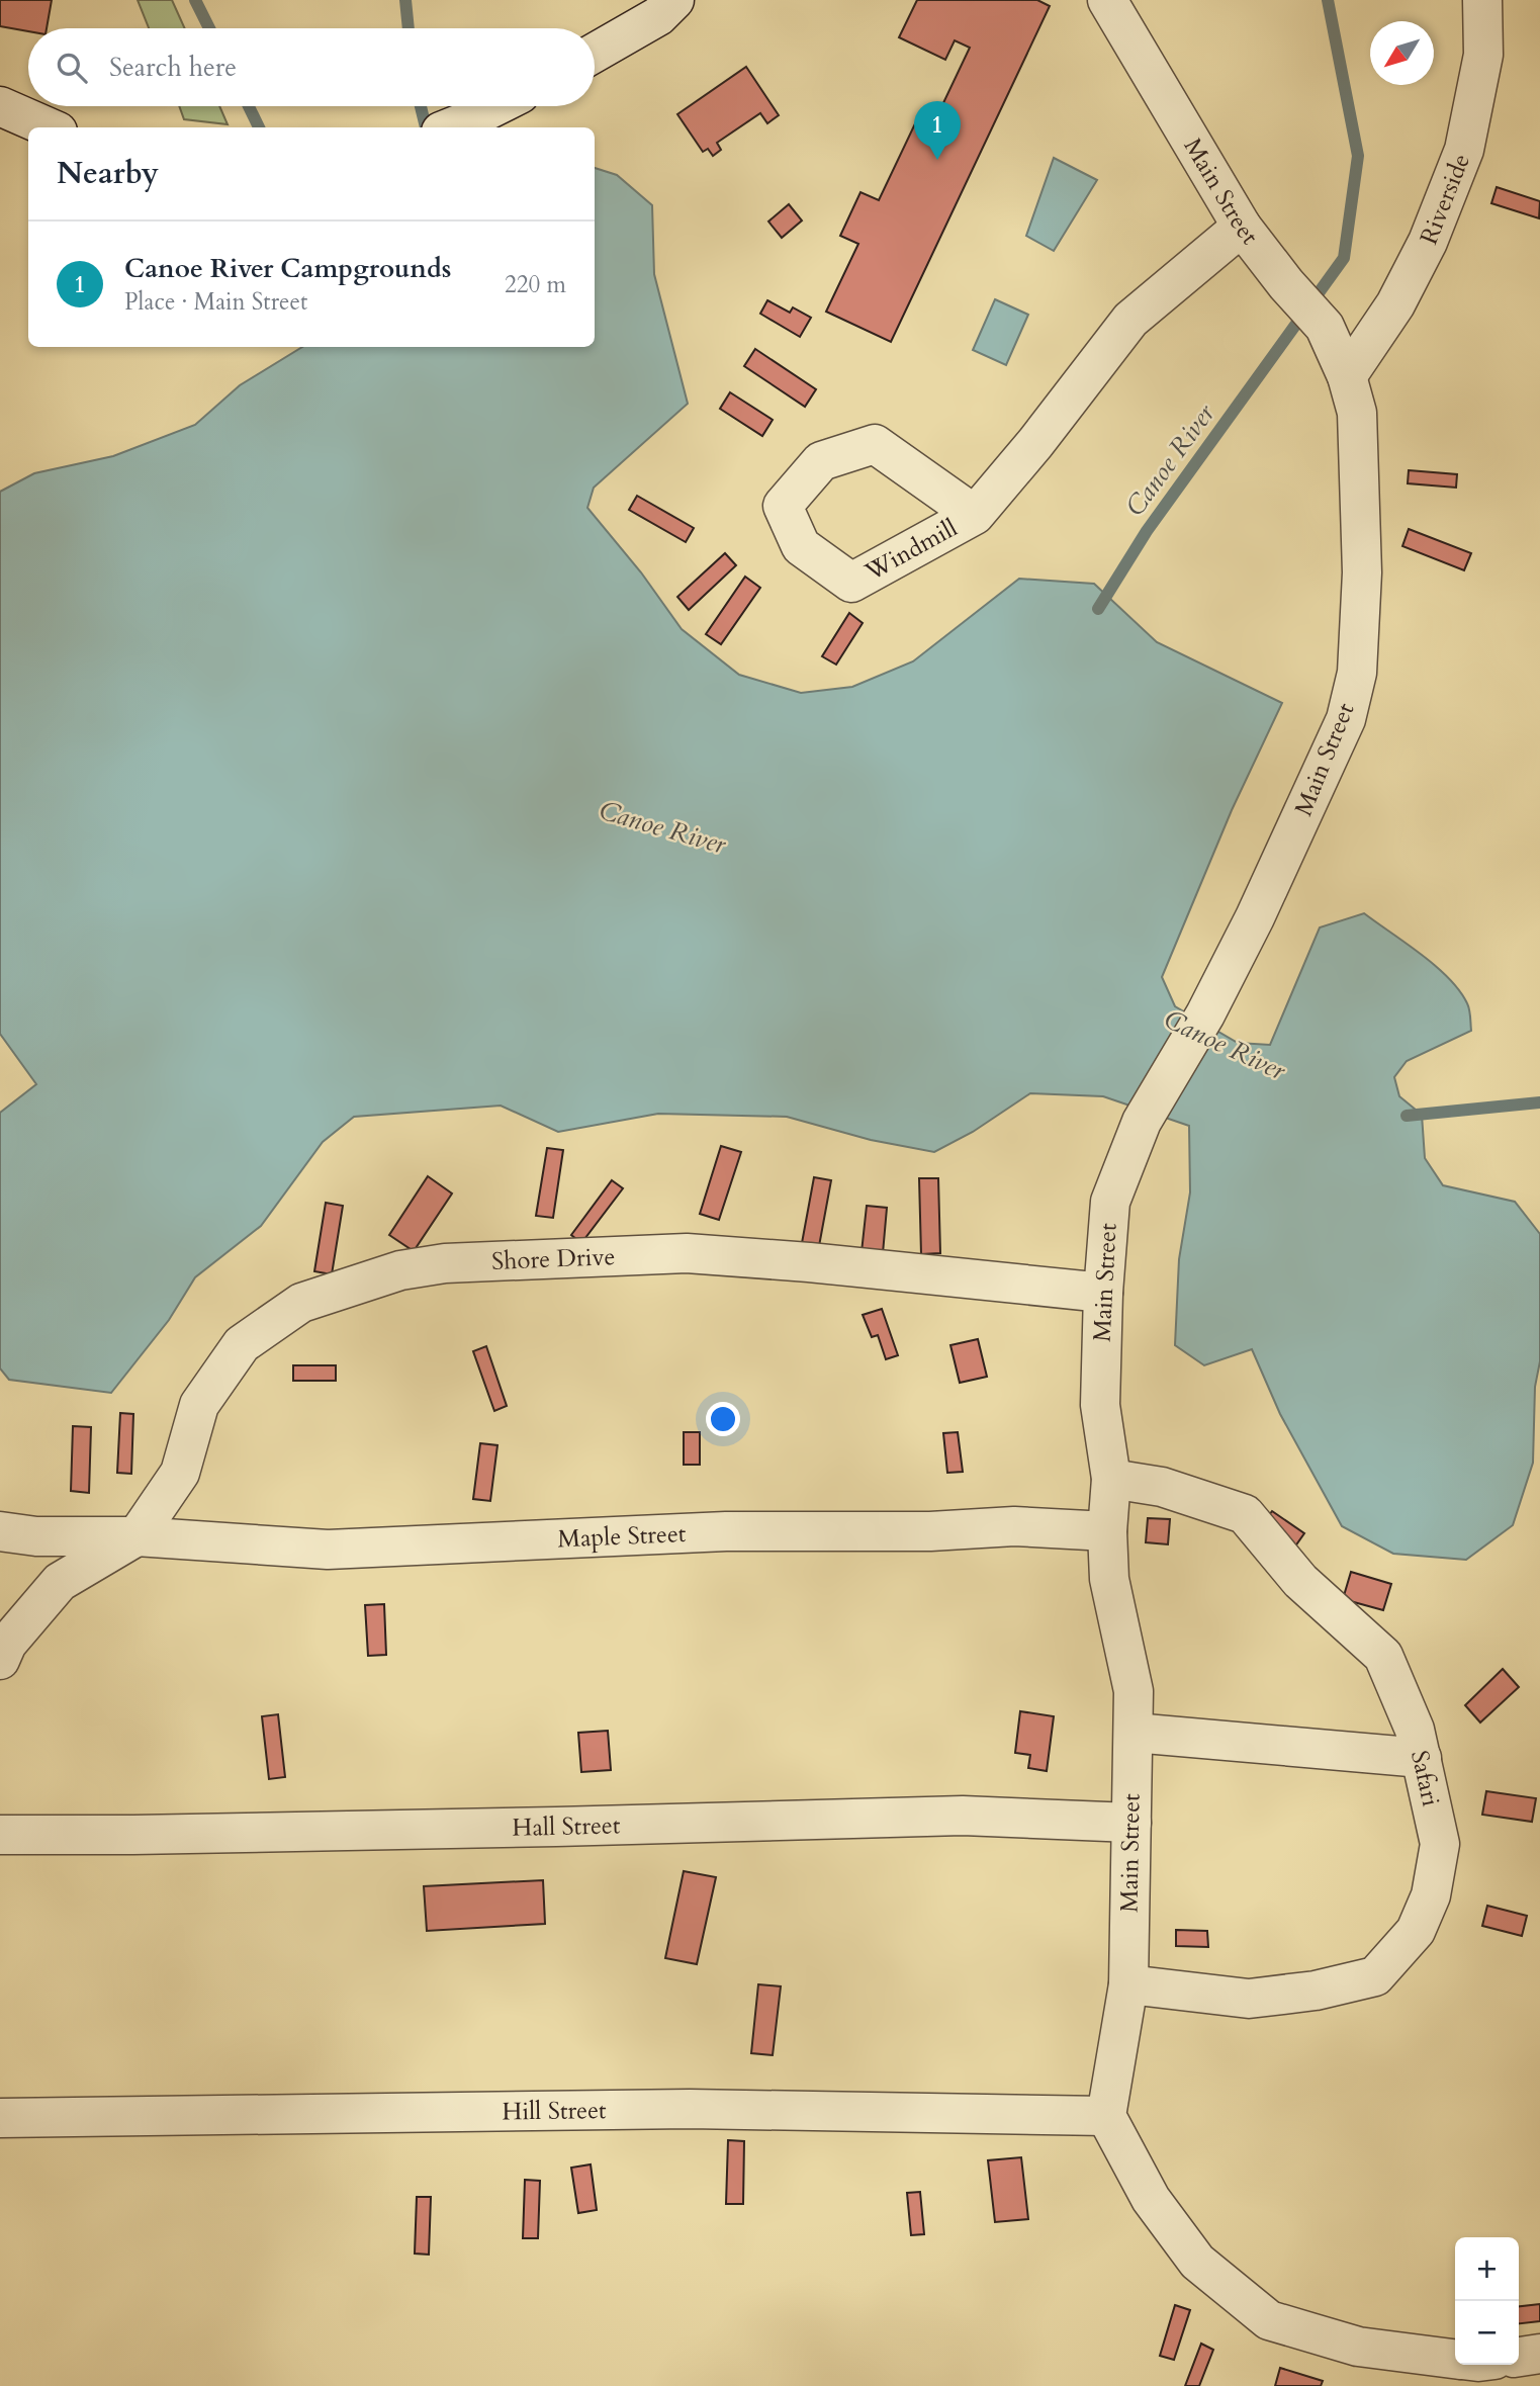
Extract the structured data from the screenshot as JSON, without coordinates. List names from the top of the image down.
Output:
{
  "streets": {
    "street": [
      "Main Street",
      "Riverside",
      "Windmill",
      "Shore Drive",
      "Maple Street",
      "Safari",
      "Hall Street",
      "Hill Street"
    ]
  },
  "crossings": [
    ["Main Street", "Riverside"],
    ["Main Street", "Windmill"],
    ["Main Street", "Shore Drive"],
    ["Main Street", "Maple Street"],
    ["Main Street", "Safari"],
    ["Main Street", "Hall Street"],
    ["Main Street", "Hill Street"],
    ["Shore Drive", "Maple Street"]
  ],
  "water": ["Canoe River"],
  "north": "bottom left",
  "page": {
    "search": "Search here",
    "pins": "1",
    "heading": "Nearby",
    "list": [
      {
        "mark": "1",
        "name": "Canoe River Campgrounds",
        "note": "Place · Main Street",
        "value": "220 m"
      }
    ],
    "map_buttons": ["+", "−"]
  }
}
